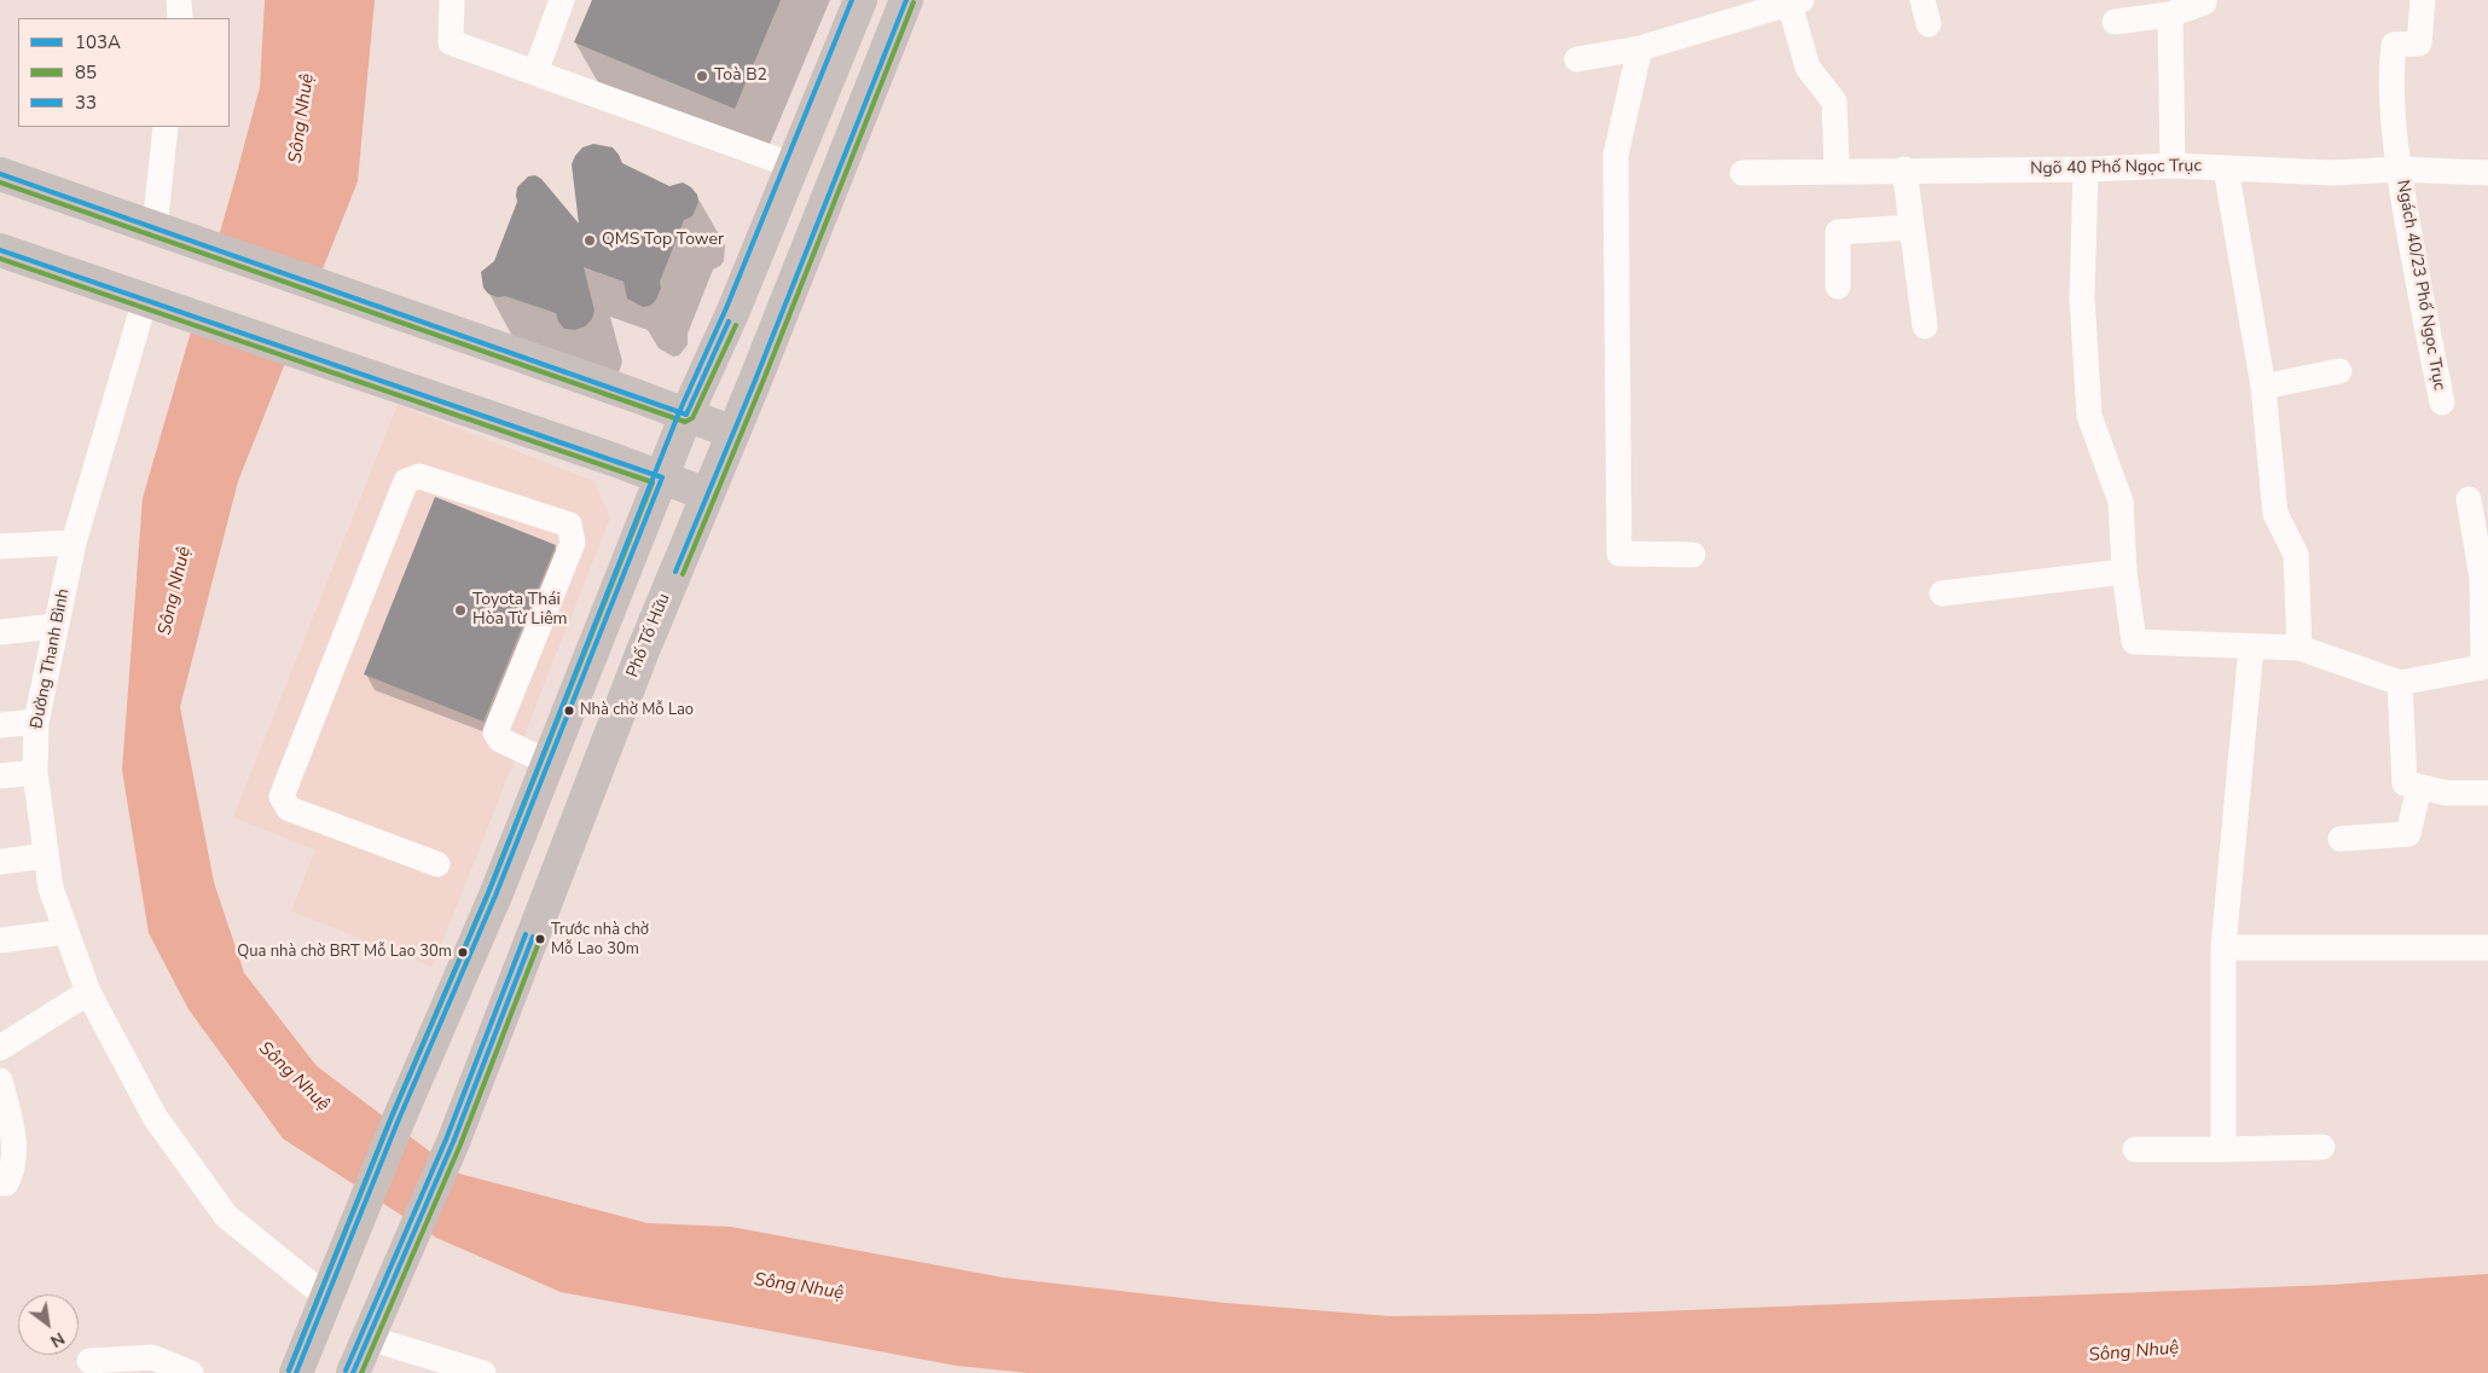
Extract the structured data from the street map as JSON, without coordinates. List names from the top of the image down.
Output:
{
  "streets": {
    "main road": ["Phố Tố Hữu"],
    "street": ["Ngõ 40 Phố Ngọc Trục", "Ngách 40/23 Phố Ngọc Trục", "Đường Thanh Bình"]
  },
  "crossings": [
    ["Ngõ 40 Phố Ngọc Trục", "Ngách 40/23 Phố Ngọc Trục"]
  ],
  "water": ["Sông Nhuệ"],
  "places": [
    "Toà B2",
    "QMS Top Tower",
    "Toyota Thái Hòa Từ Liêm",
    "Nhà chờ Mỗ Lao",
    "Trước nhà chờ Mỗ Lao 30m",
    "Qua nhà chờ BRT Mỗ Lao 30m"
  ],
  "lines": ["transit line 103A", "transit line 33", "transit line 85"],
  "legend": ["103A", "85", "33"],
  "north": "bottom right"
}
